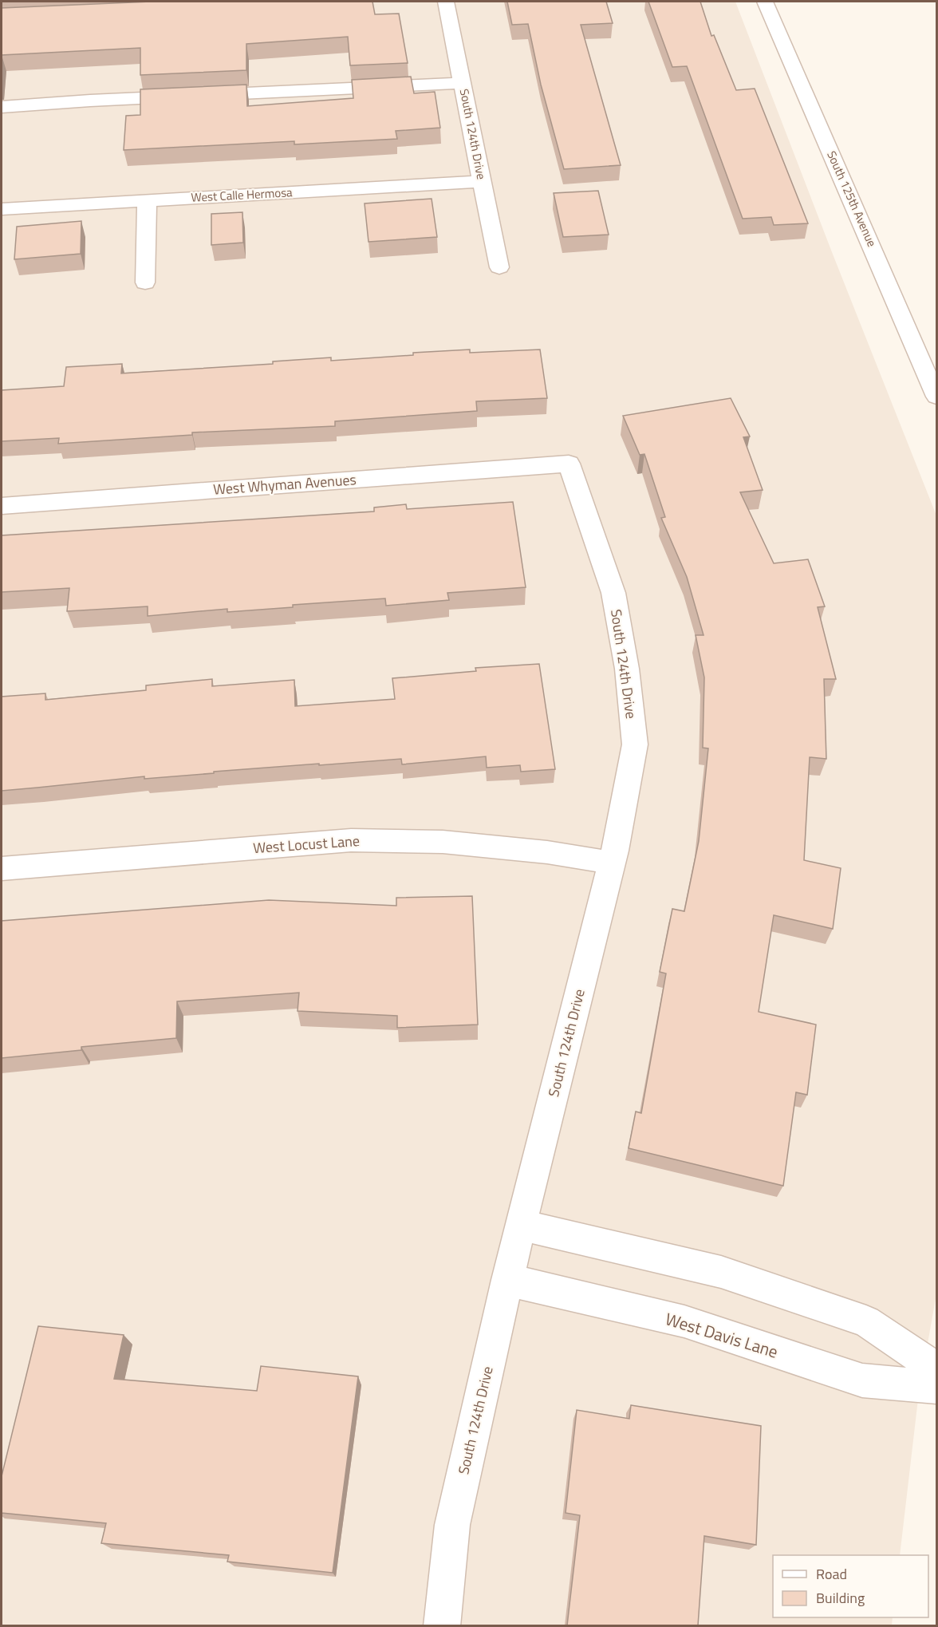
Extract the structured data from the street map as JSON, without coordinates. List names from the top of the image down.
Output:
{
  "streets": {
    "street": [
      "South 124th Drive",
      "West Calle Hermosa",
      "South 125th Avenue",
      "West Whyman Avenues",
      "West Locust Lane",
      "West Davis Lane"
    ]
  },
  "crossings": [
    ["South 124th Drive", "West Calle Hermosa"],
    ["South 124th Drive", "West Whyman Avenues"],
    ["South 124th Drive", "West Locust Lane"],
    ["South 124th Drive", "West Davis Lane"]
  ],
  "legend": ["Road", "Building"]
}
